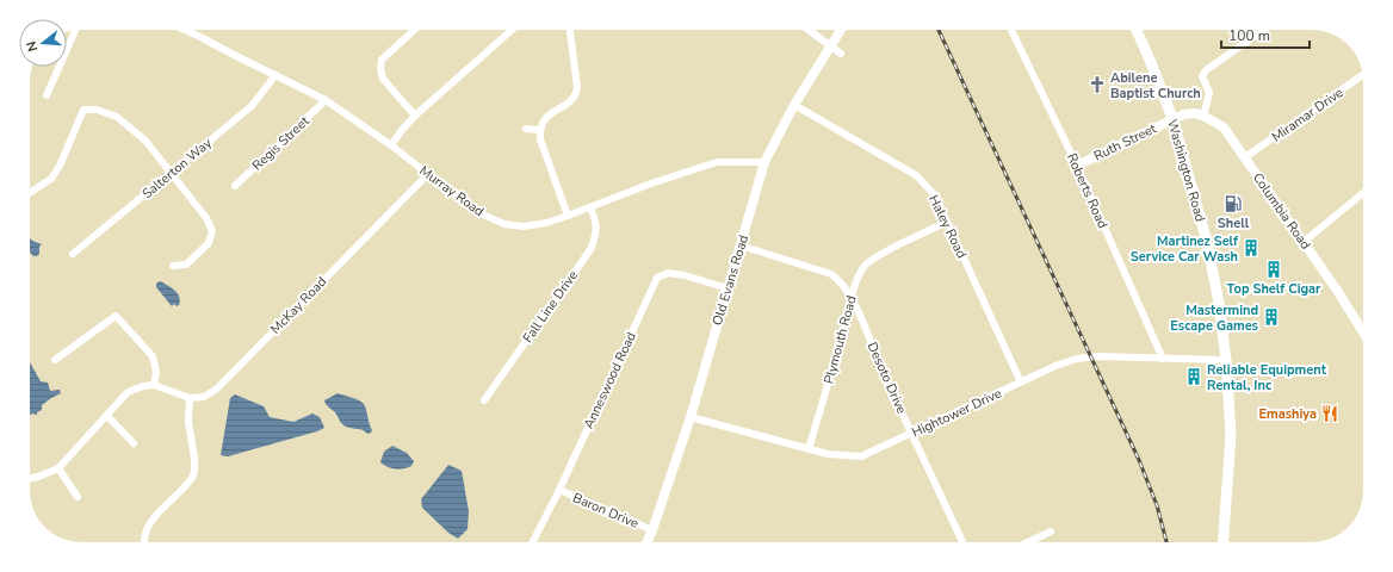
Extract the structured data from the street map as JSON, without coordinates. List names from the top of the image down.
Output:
{
  "streets": {
    "main road": ["Washington Road"],
    "street": [
      "Miramar Drive",
      "Ruth Street",
      "Regis Street",
      "Salterton Way",
      "Murray Road",
      "Roberts Road",
      "Columbia Road",
      "Haley Road",
      "Old Evans Road",
      "McKay Road",
      "Fall Line Drive",
      "Plymouth Road",
      "Desoto Drive",
      "Anneswood Road",
      "Hightower Drive",
      "Baron Drive"
    ]
  },
  "crossings": [
    ["Miramar Drive", "Columbia Road"],
    ["Ruth Street", "Washington Road"],
    ["Ruth Street", "Roberts Road"],
    ["Ruth Street", "Columbia Road"],
    ["Regis Street", "Murray Road"],
    ["Salterton Way", "Murray Road"],
    ["Washington Road", "Columbia Road"],
    ["Washington Road", "Hightower Drive"],
    ["Murray Road", "Old Evans Road"],
    ["Murray Road", "McKay Road"],
    ["Murray Road", "Fall Line Drive"],
    ["Roberts Road", "Hightower Drive"],
    ["Haley Road", "Old Evans Road"],
    ["Haley Road", "Plymouth Road"],
    ["Haley Road", "Hightower Drive"],
    ["Old Evans Road", "Desoto Drive"],
    ["Old Evans Road", "Anneswood Road"],
    ["Old Evans Road", "Hightower Drive"],
    ["Old Evans Road", "Baron Drive"],
    ["Plymouth Road", "Desoto Drive"],
    ["Plymouth Road", "Hightower Drive"],
    ["Desoto Drive", "Hightower Drive"],
    ["Anneswood Road", "Baron Drive"]
  ],
  "places": {
    "church": ["Abilene Baptist Church"],
    "fuel station": ["Shell"],
    "building": [
      "Martinez Self Service Car Wash",
      "Top Shelf Cigar",
      "Mastermind Escape Games",
      "Reliable Equipment Rental, Inc"
    ],
    "restaurant": ["Emashiya"]
  },
  "scale_bar": "100 m",
  "north": "left"
}
